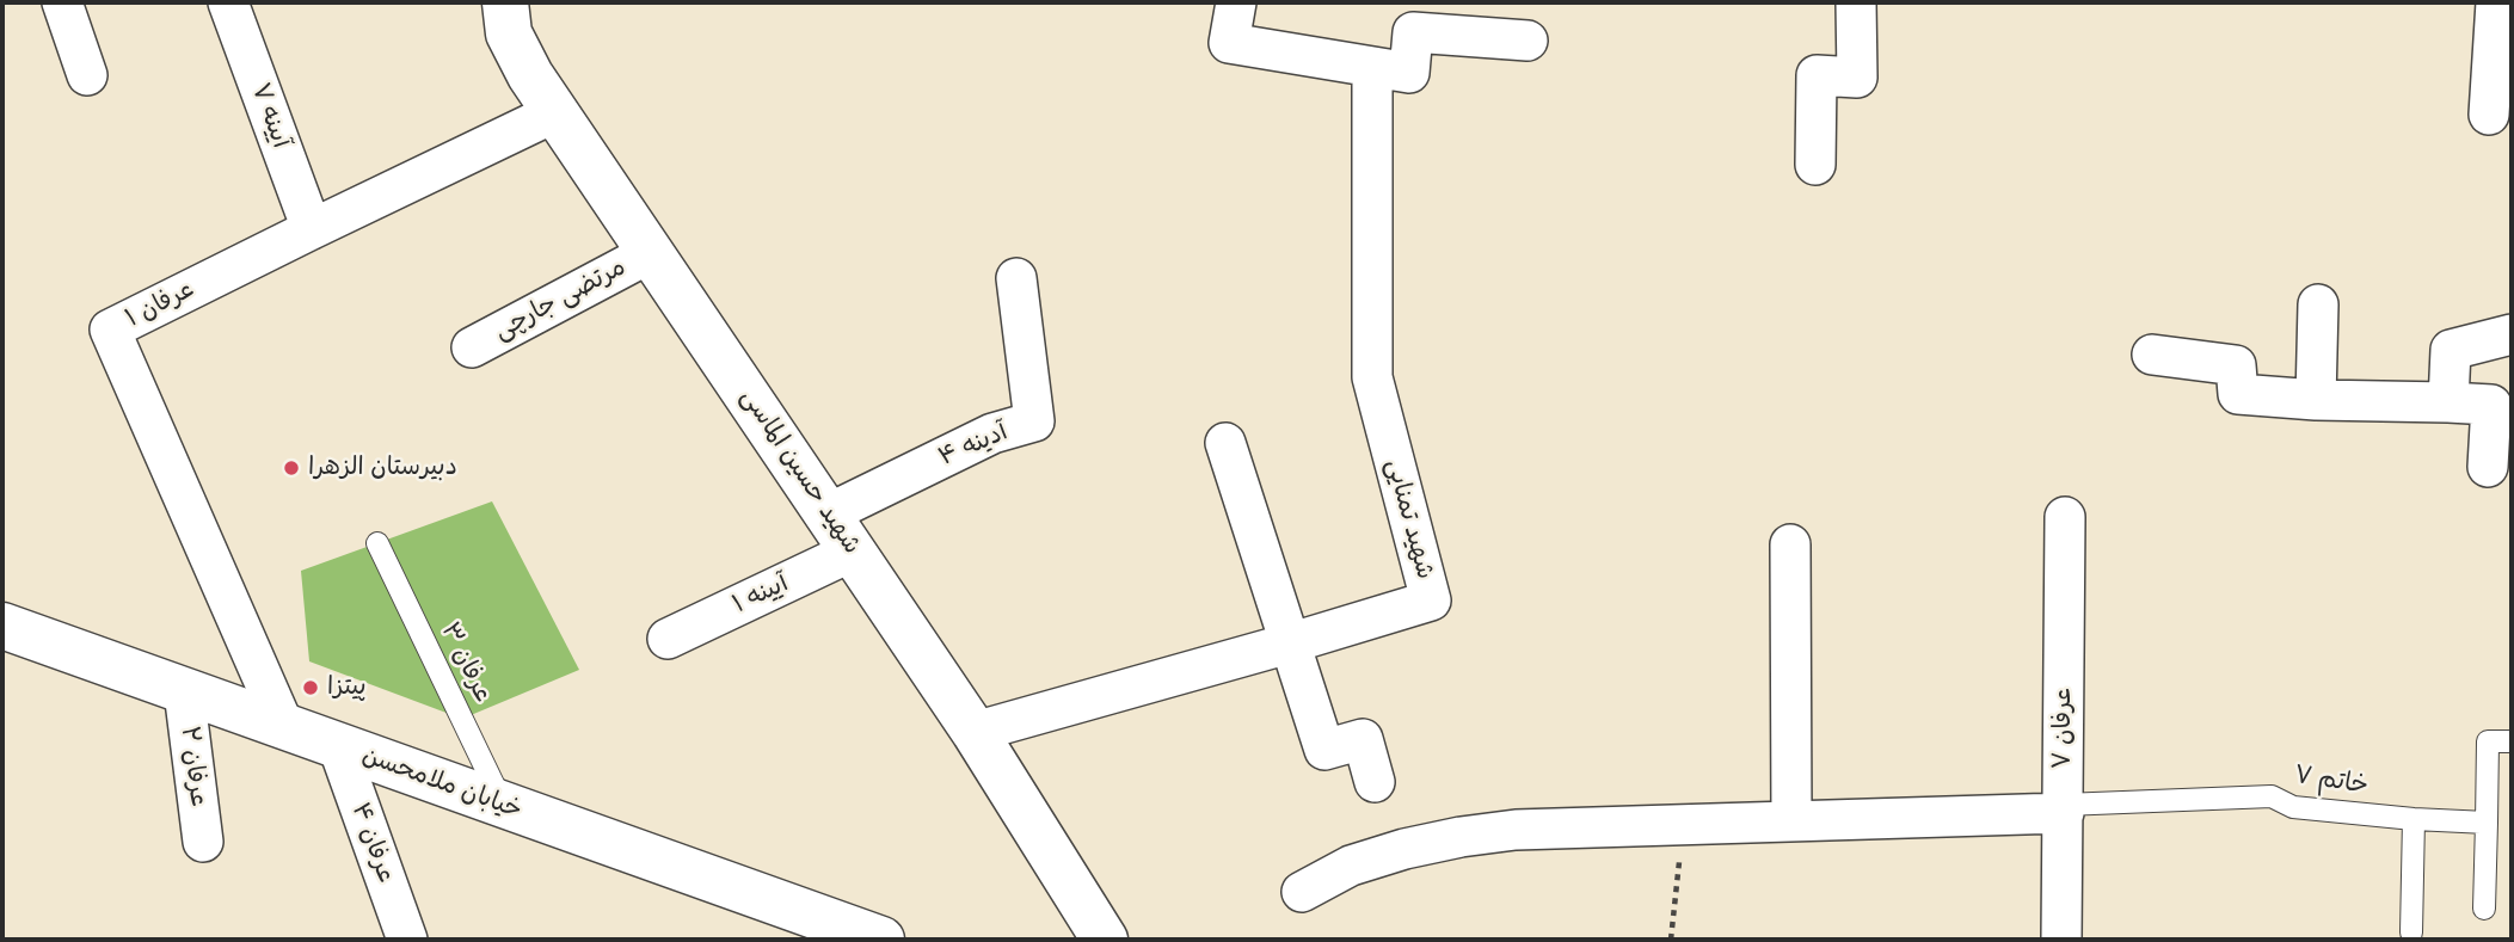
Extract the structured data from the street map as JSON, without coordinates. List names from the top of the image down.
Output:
{
  "streets": {
    "street": [
      "آیینه ۷",
      "مرتضی جارچی",
      "عرفان ۱",
      "آدینه ۴",
      "شهید حسین الماسی",
      "شهید تمنایی",
      "آیینه ۱",
      "عرفان ۷",
      "عرفان ۲",
      "خیابان ملامحسن",
      "عرفان ۴"
    ],
    "lane": ["عرفان ۳", "خاتم ۷"]
  },
  "crossings": [
    ["آیینه ۷", "عرفان ۱"],
    ["مرتضی جارچی", "شهید حسین الماسی"],
    ["عرفان ۱", "شهید حسین الماسی"],
    ["عرفان ۱", "خیابان ملامحسن"],
    ["آدینه ۴", "شهید حسین الماسی"],
    ["آدینه ۴", "آیینه ۱"],
    ["شهید حسین الماسی", "شهید تمنایی"],
    ["شهید حسین الماسی", "آیینه ۱"],
    ["عرفان ۳", "خیابان ملامحسن"],
    ["عرفان ۷", "خاتم ۷"],
    ["عرفان ۲", "خیابان ملامحسن"],
    ["خیابان ملامحسن", "عرفان ۴"]
  ],
  "places": ["دبیرستان الزهرا", "پیتزا"]
}
